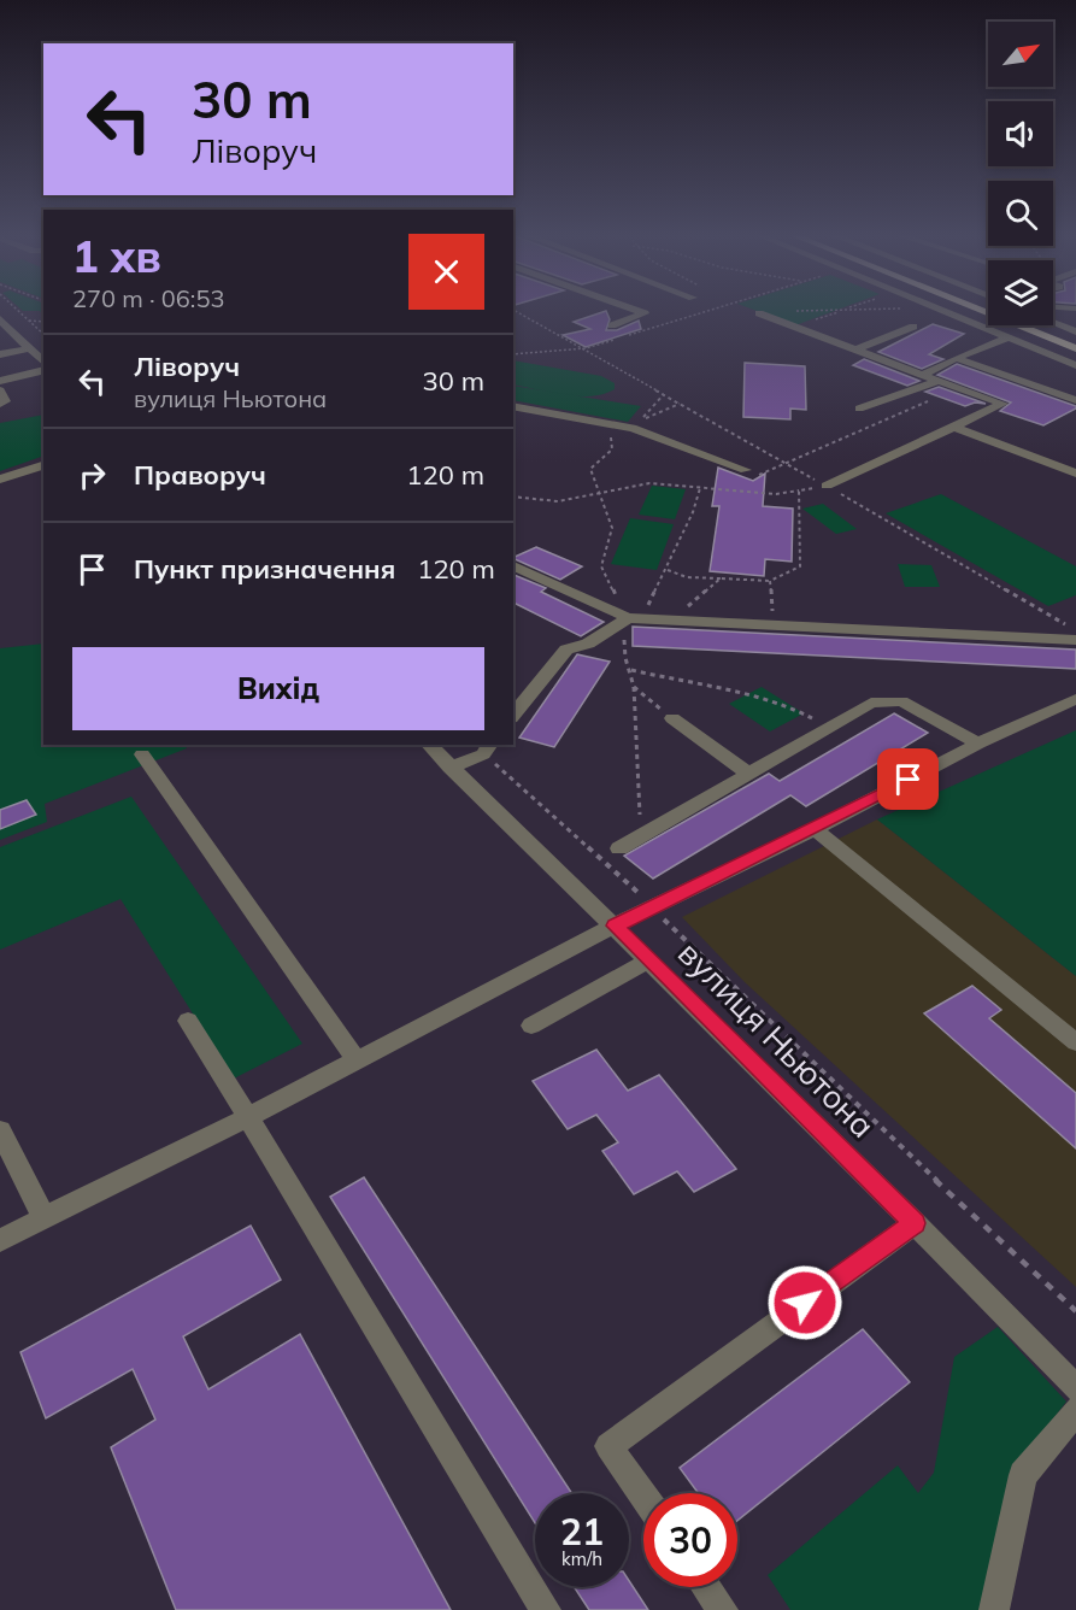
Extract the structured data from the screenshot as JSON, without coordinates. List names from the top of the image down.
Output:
{
  "streets": {
    "street": ["вулиця Ньютона"]
  },
  "north": "top right",
  "page": {
    "turn": ["30 m", "Ліворуч"],
    "heading": ["1 хв", "270 m · 06:53"],
    "list": [
      {
        "name": "Ліворуч",
        "note": "вулиця Ньютона",
        "value": "30 m"
      },
      {
        "name": "Праворуч",
        "value": "120 m"
      },
      {
        "name": "Пункт призначення",
        "value": "120 m"
      }
    ],
    "buttons": "Вихід",
    "speed": "21 km/h",
    "limit": "30"
  }
}
